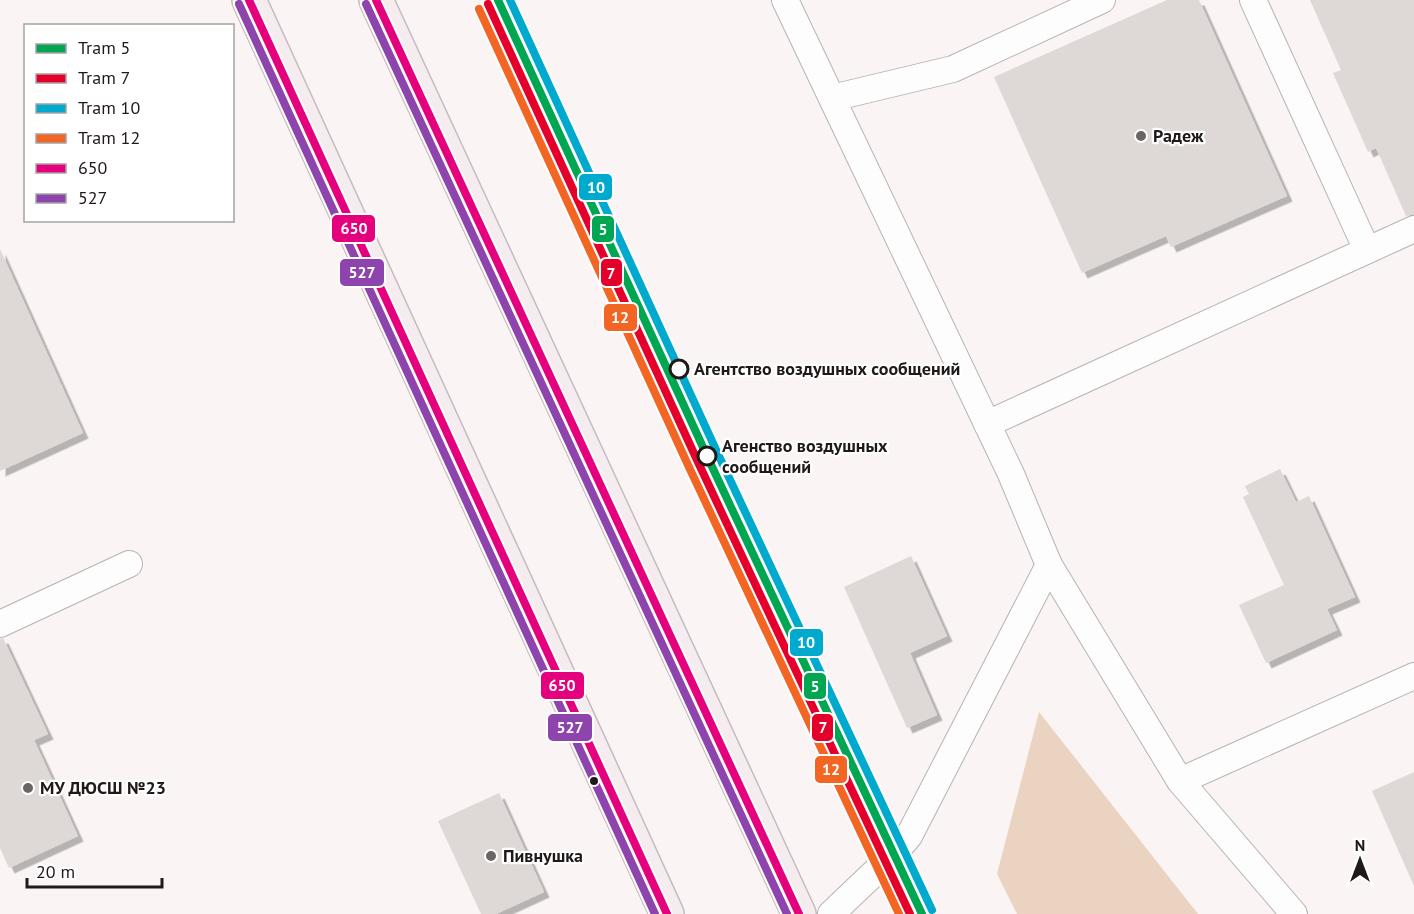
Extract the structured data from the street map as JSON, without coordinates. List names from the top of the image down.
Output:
{
  "places": [
    "Радеж",
    "Агентство воздушных сообщений",
    "Агенство воздушных сообщений",
    "МУ ДЮСШ №23",
    "Пивнушка"
  ],
  "lines": [
    "tram line 5",
    "tram line 10",
    "transit line 650",
    "tram line 7",
    "transit line 527",
    "tram line 12"
  ],
  "legend": [
    "Tram 5",
    "Tram 7",
    "Tram 10",
    "Tram 12",
    "650",
    "527"
  ],
  "scale_bar": "20 m",
  "north": "top"
}
